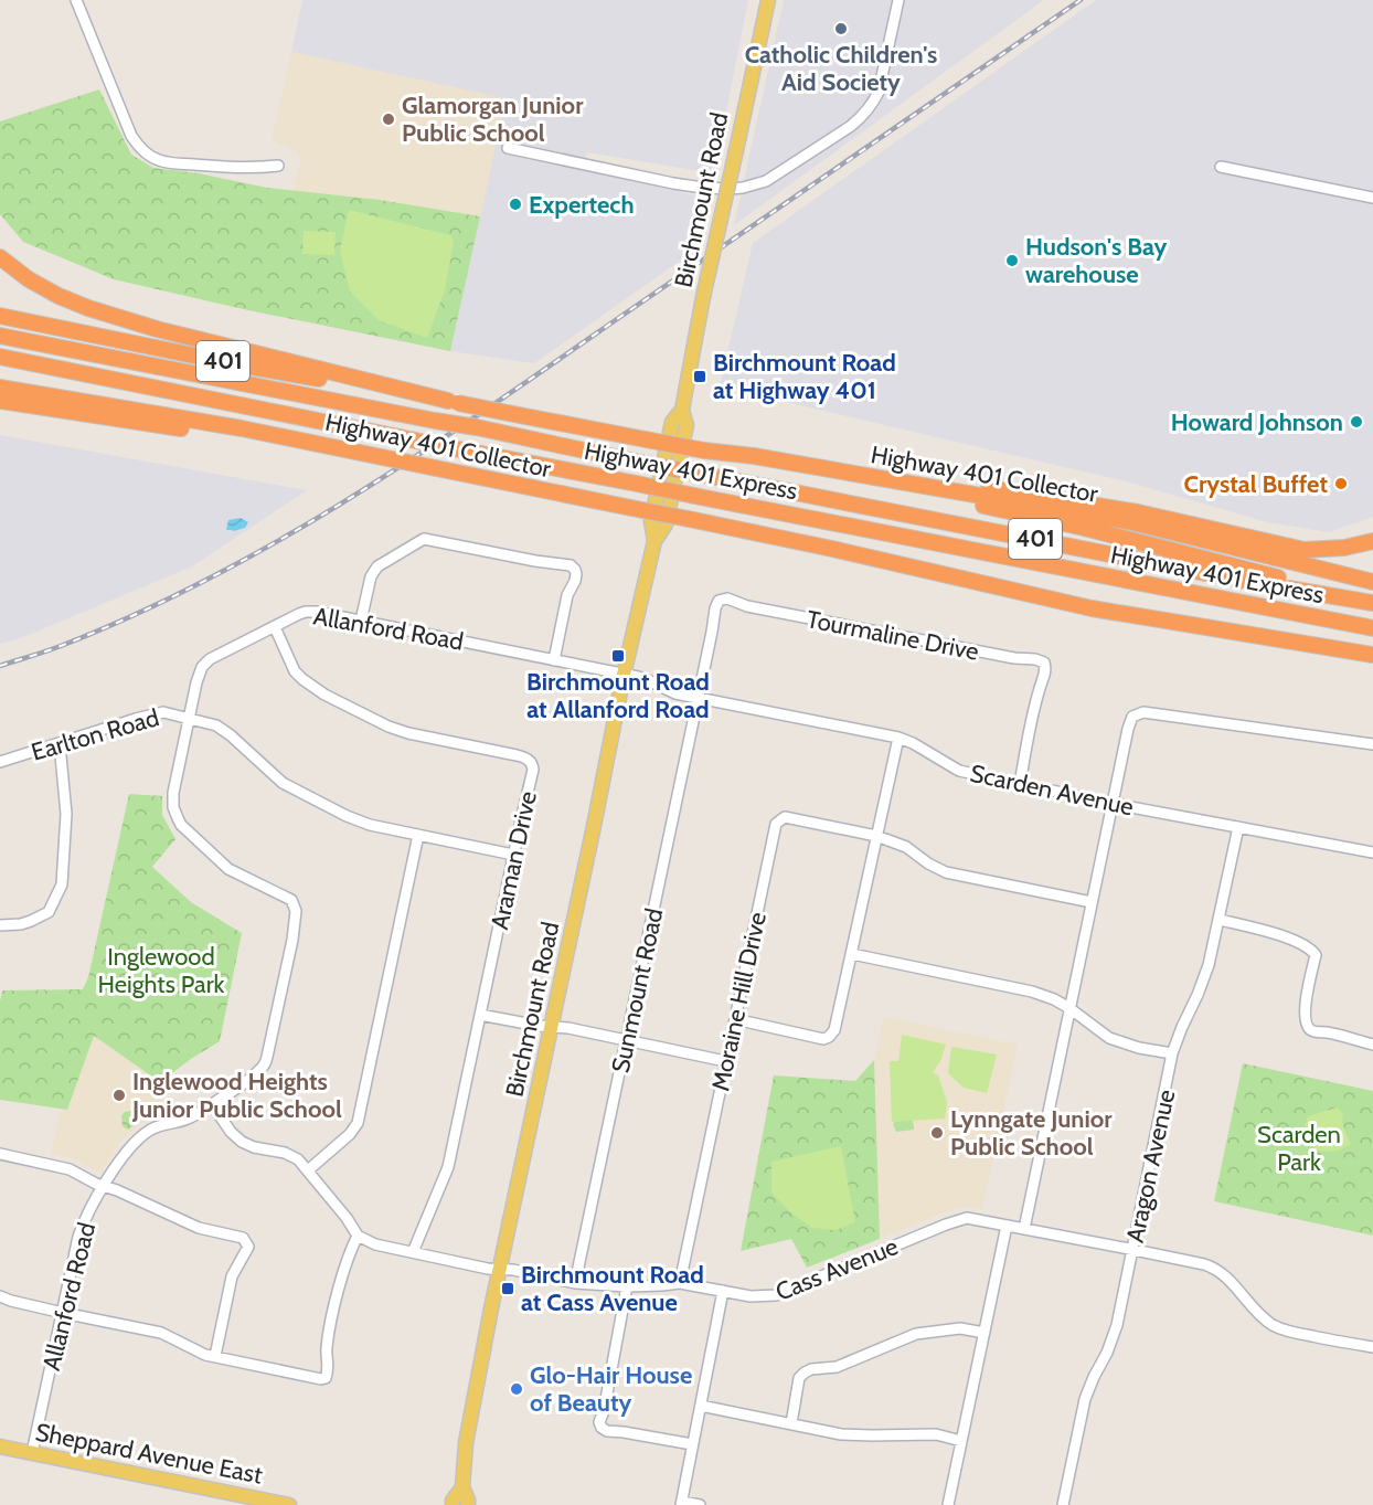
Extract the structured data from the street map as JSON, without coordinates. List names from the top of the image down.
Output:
{
  "streets": {
    "highway": ["401", "Highway 401 Collector", "Highway 401 Express"],
    "main road": ["Birchmount Road", "Sheppard Avenue East"],
    "street": [
      "Allanford Road",
      "Tourmaline Drive",
      "Earlton Road",
      "Scarden Avenue",
      "Araman Drive",
      "Sunmount Road",
      "Moraine Hill Drive",
      "Aragon Avenue",
      "Cass Avenue"
    ]
  },
  "crossings": [
    ["Birchmount Road", "Allanford Road"],
    ["Birchmount Road", "Scarden Avenue"],
    ["Birchmount Road", "Cass Avenue"],
    ["Allanford Road", "Earlton Road"],
    ["Allanford Road", "Scarden Avenue"],
    ["Allanford Road", "Araman Drive"],
    ["Allanford Road", "Sheppard Avenue East"],
    ["Tourmaline Drive", "Scarden Avenue"],
    ["Tourmaline Drive", "Sunmount Road"],
    ["Earlton Road", "Araman Drive"],
    ["Scarden Avenue", "Sunmount Road"],
    ["Scarden Avenue", "Aragon Avenue"],
    ["Araman Drive", "Cass Avenue"],
    ["Sunmount Road", "Cass Avenue"],
    ["Moraine Hill Drive", "Cass Avenue"],
    ["Aragon Avenue", "Cass Avenue"]
  ],
  "parks": ["Inglewood Heights Park", "Scarden Park"],
  "places": {
    "other": [
      "Catholic Children's Aid Society",
      "Glamorgan Junior Public School",
      "Expertech",
      "Hudson's Bay warehouse",
      "Howard Johnson",
      "Crystal Buffet",
      "Inglewood Heights Junior Public School",
      "Lynngate Junior Public School",
      "Glo-Hair House of Beauty"
    ],
    "transit": ["Birchmount Road at Highway 401", "Birchmount Road at Allanford Road", "Birchmount Road at Cass Avenue"]
  }
}
